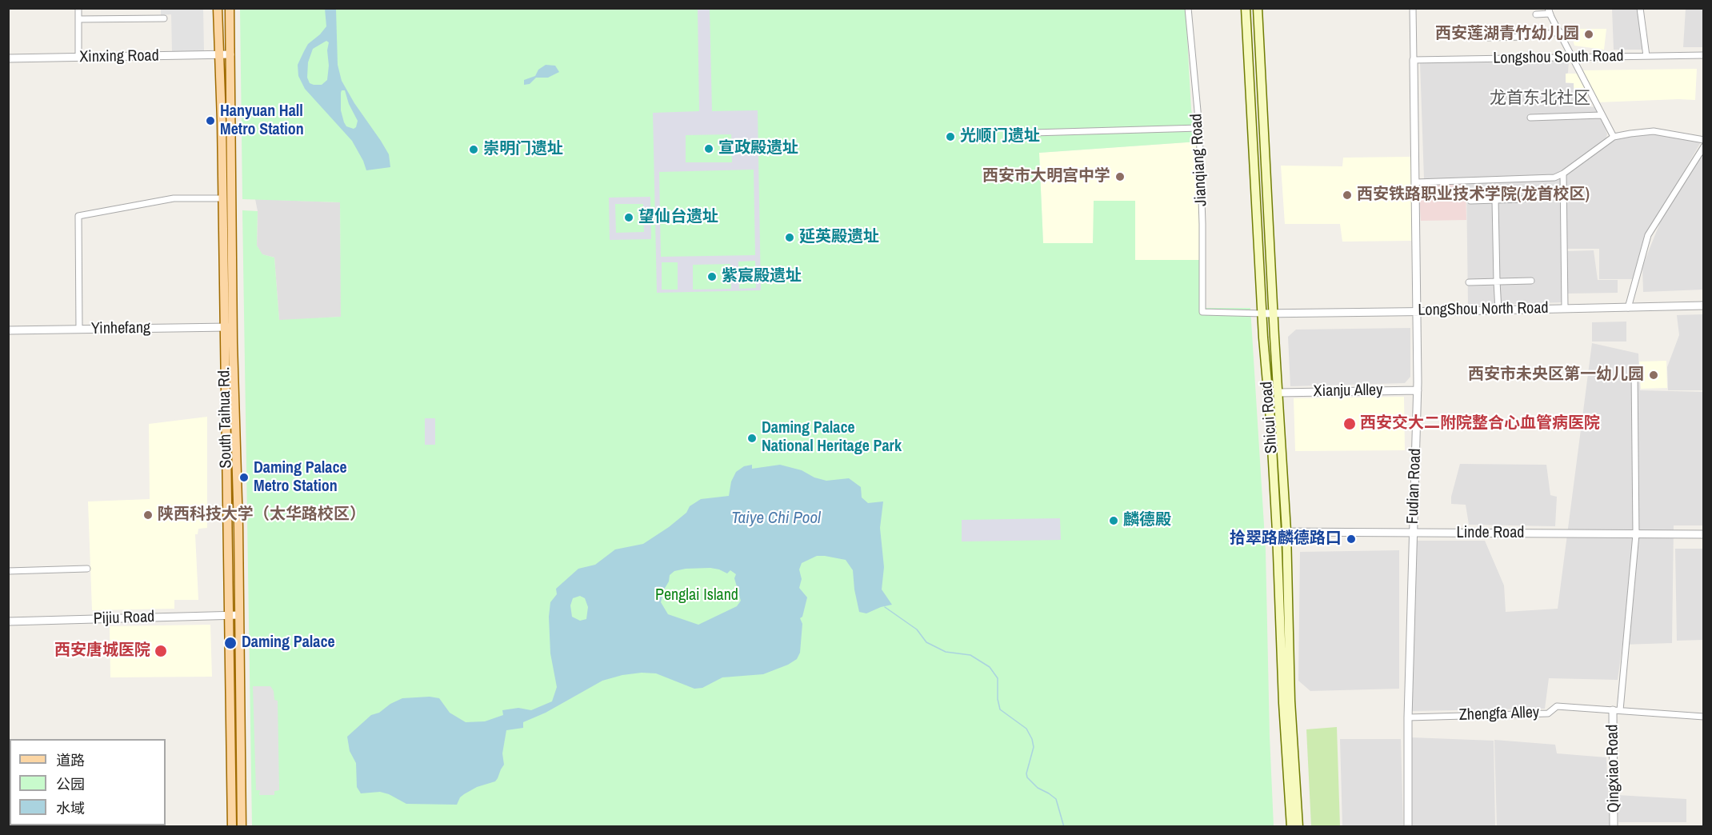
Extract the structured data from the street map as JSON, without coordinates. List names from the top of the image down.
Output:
{
  "streets": {
    "main road": ["South Taihua Rd.", "Shicui Road"],
    "street": [
      "Xinxing Road",
      "Longshou South Road",
      "Jianqiang Road",
      "LongShou North Road",
      "Yinhefang",
      "Xianju Alley",
      "Fudian Road",
      "Linde Road",
      "Pijiu Road",
      "Zhengfa Alley",
      "Qingxiao Road"
    ]
  },
  "crossings": [
    ["Xinxing Road", "South Taihua Rd."],
    ["Longshou South Road", "Fudian Road"],
    ["Jianqiang Road", "LongShou North Road"],
    ["Jianqiang Road", "Shicui Road"],
    ["LongShou North Road", "Shicui Road"],
    ["LongShou North Road", "Fudian Road"],
    ["Yinhefang", "South Taihua Rd."],
    ["Xianju Alley", "Shicui Road"],
    ["Xianju Alley", "Fudian Road"],
    ["South Taihua Rd.", "Pijiu Road"],
    ["Shicui Road", "Linde Road"],
    ["Fudian Road", "Linde Road"],
    ["Fudian Road", "Zhengfa Alley"],
    ["Zhengfa Alley", "Qingxiao Road"]
  ],
  "districts": ["龙首东北社区"],
  "water": ["Taiye Chi Pool"],
  "parks": ["Penglai Island"],
  "places": [
    "西安莲湖青竹幼儿园",
    "Hanyuan Hall Metro Station",
    "光顺门遗址",
    "宣政殿遗址",
    "崇明门遗址",
    "西安市大明宫中学",
    "西安铁路职业技术学院(龙首校区)",
    "望仙台遗址",
    "延英殿遗址",
    "紫宸殿遗址",
    "西安市未央区第一幼儿园",
    "西安交大二附院整合心血管病医院",
    "Daming Palace National Heritage Park",
    "Daming Palace Metro Station",
    "陕西科技大学（太华路校区）",
    "麟德殿",
    "拾翠路麟德路口",
    "Daming Palace",
    "西安唐城医院"
  ],
  "legend": ["道路", "公园", "水域"]
}
